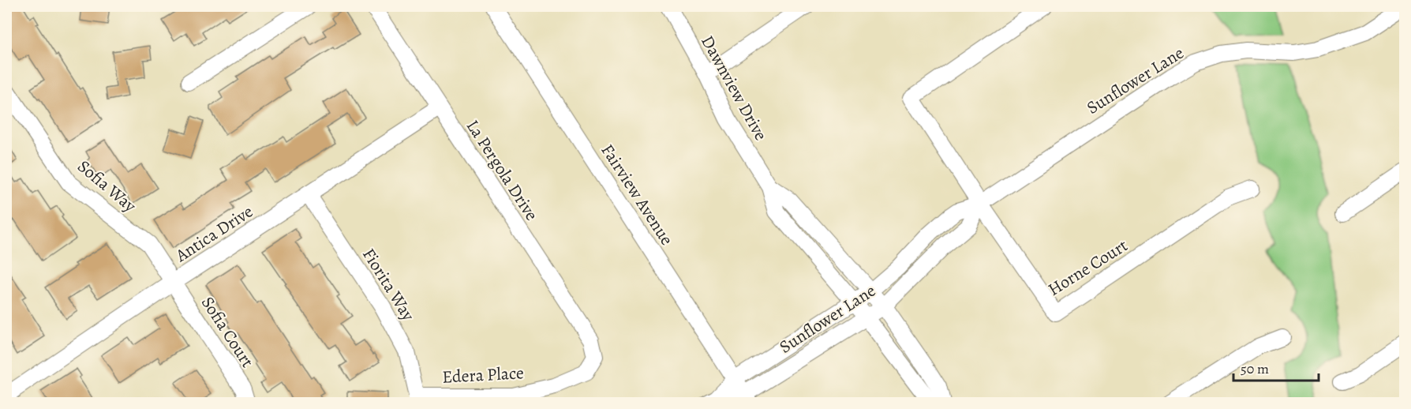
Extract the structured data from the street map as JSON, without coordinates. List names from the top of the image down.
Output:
{
  "streets": {
    "street": [
      "Sunflower Lane",
      "Dawnview Drive",
      "La Pergola Drive",
      "Sofia Way",
      "Fairview Avenue",
      "Antica Drive",
      "Horne Court",
      "Fiorita Way",
      "Sofia Court",
      "Edera Place"
    ]
  },
  "crossings": [
    ["Sunflower Lane", "Dawnview Drive"],
    ["Sunflower Lane", "Fairview Avenue"],
    ["Sunflower Lane", "Horne Court"],
    ["La Pergola Drive", "Antica Drive"],
    ["La Pergola Drive", "Edera Place"],
    ["Sofia Way", "Antica Drive"],
    ["Sofia Way", "Sofia Court"],
    ["Antica Drive", "Fiorita Way"],
    ["Antica Drive", "Sofia Court"],
    ["Fiorita Way", "Edera Place"]
  ],
  "scale_bar": "50 m"
}
